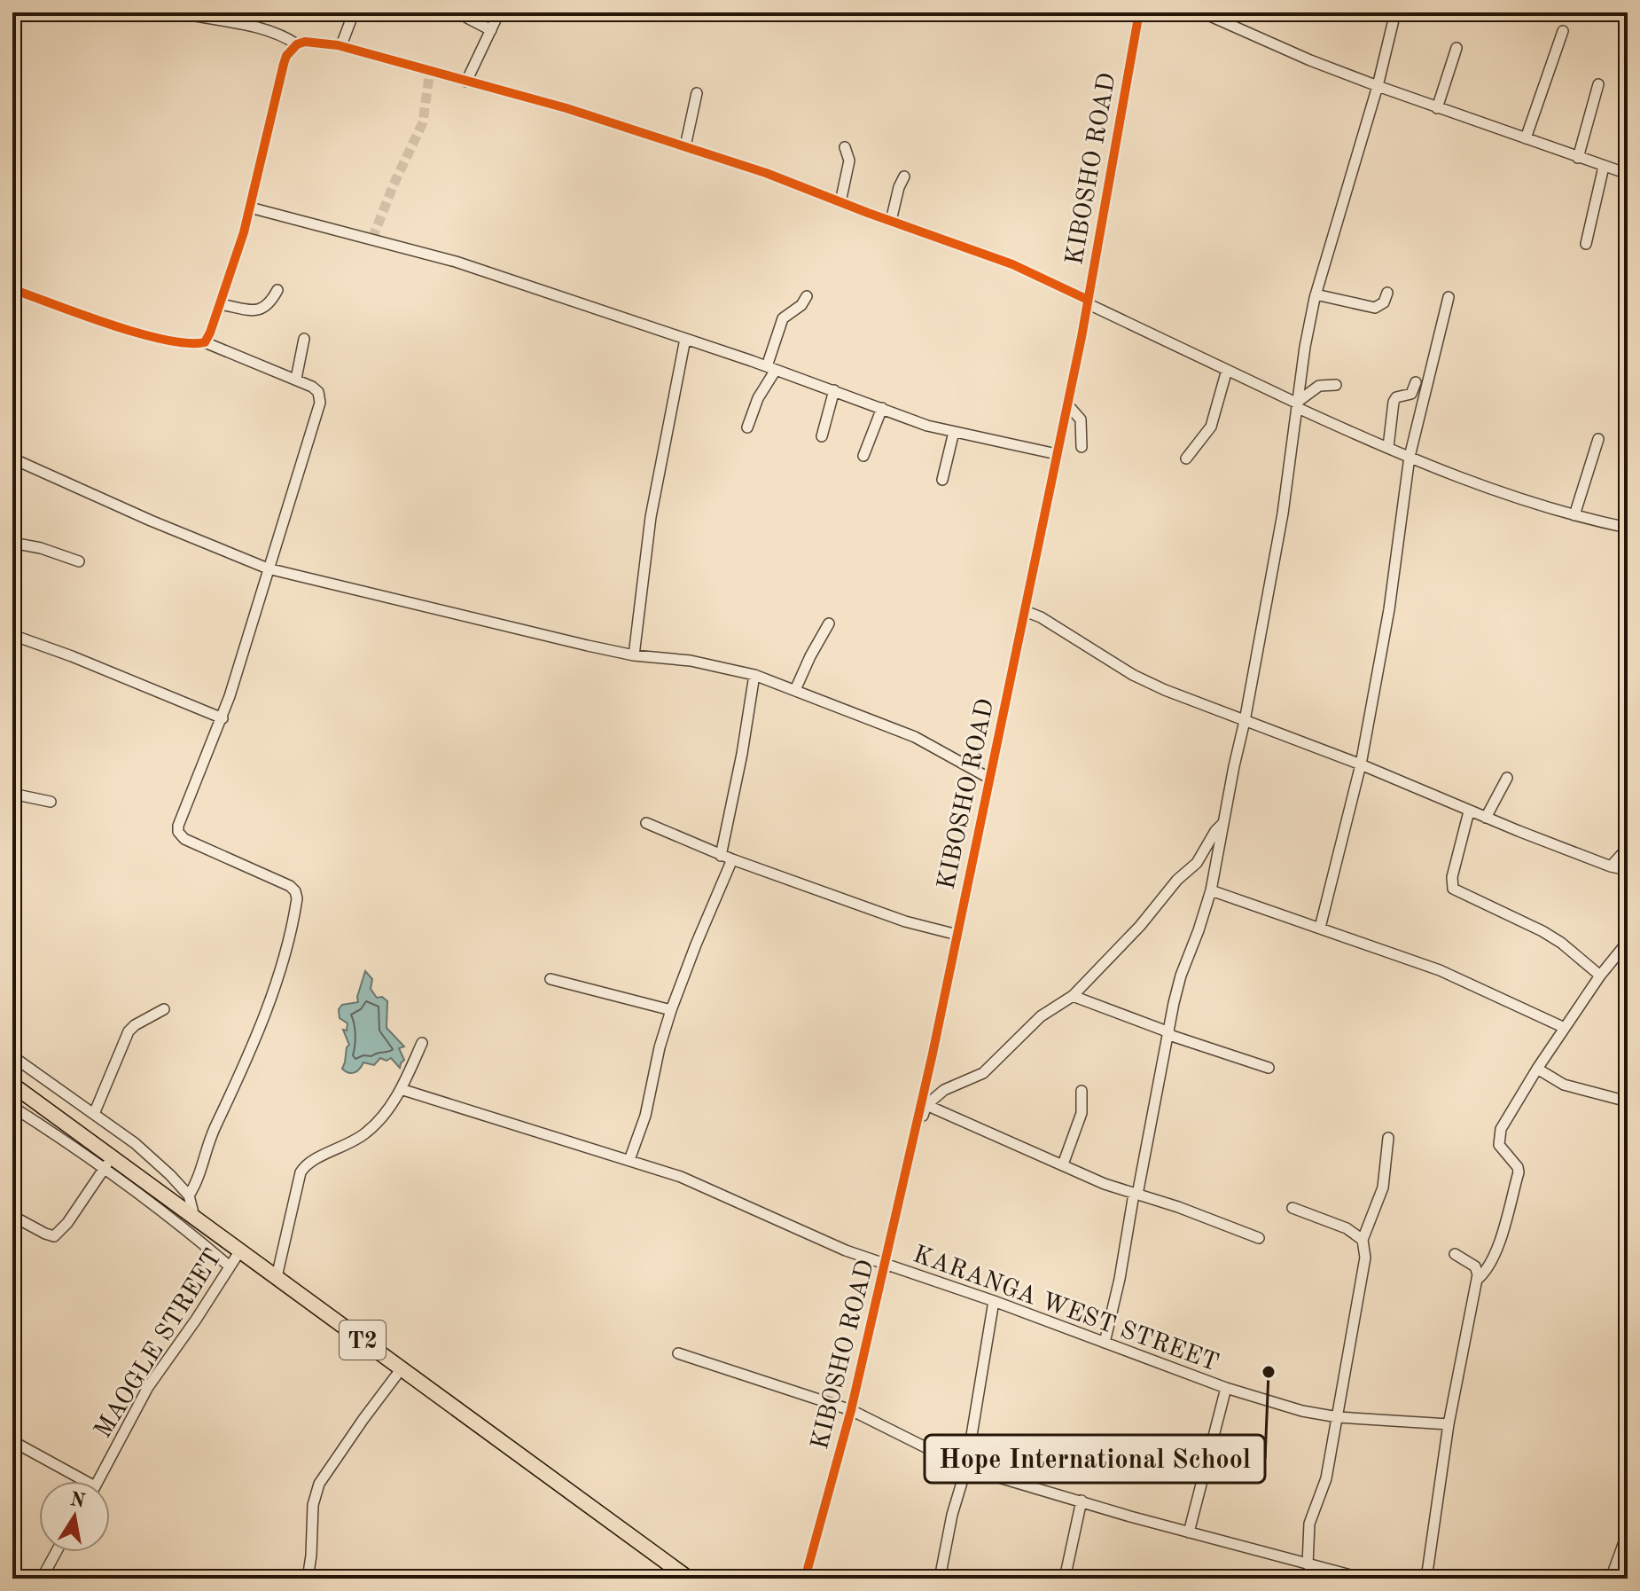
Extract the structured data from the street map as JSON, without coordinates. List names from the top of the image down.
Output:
{
  "streets": {
    "highway": ["T2"],
    "street": ["KIBOSHO ROAD", "KARANGA WEST STREET", "MAOGLE STREET"]
  },
  "crossings": [
    ["KIBOSHO ROAD", "KARANGA WEST STREET"],
    ["T2", "MAOGLE STREET"]
  ],
  "places": ["Hope International School"],
  "north": "top"
}
